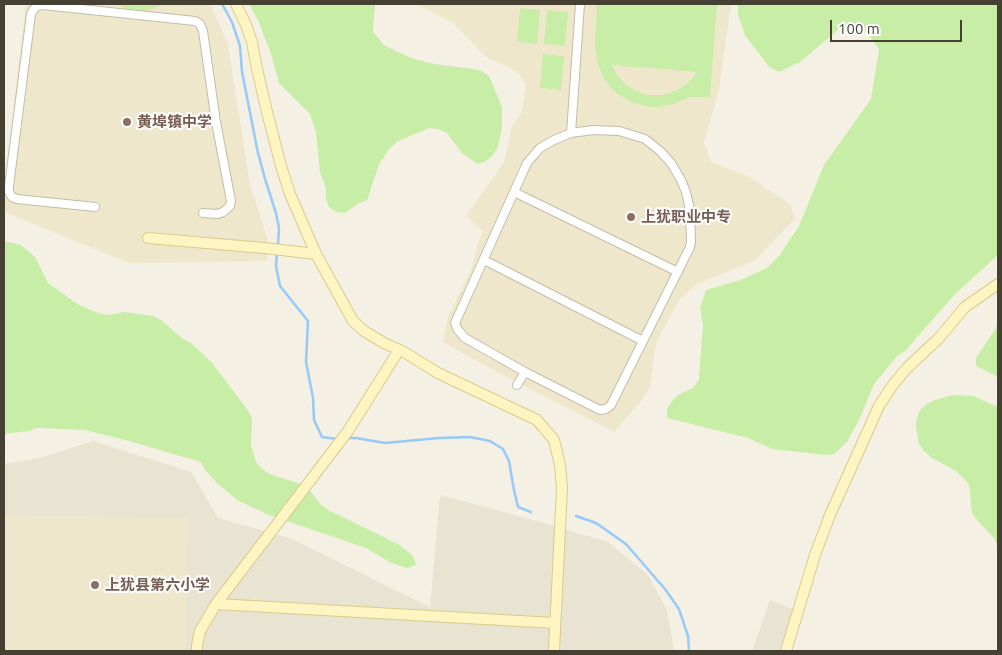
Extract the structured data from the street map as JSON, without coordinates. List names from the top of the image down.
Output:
{
  "places": ["黄埠镇中学", "上犹职业中专", "上犹县第六小学"],
  "scale_bar": "100 m"
}
